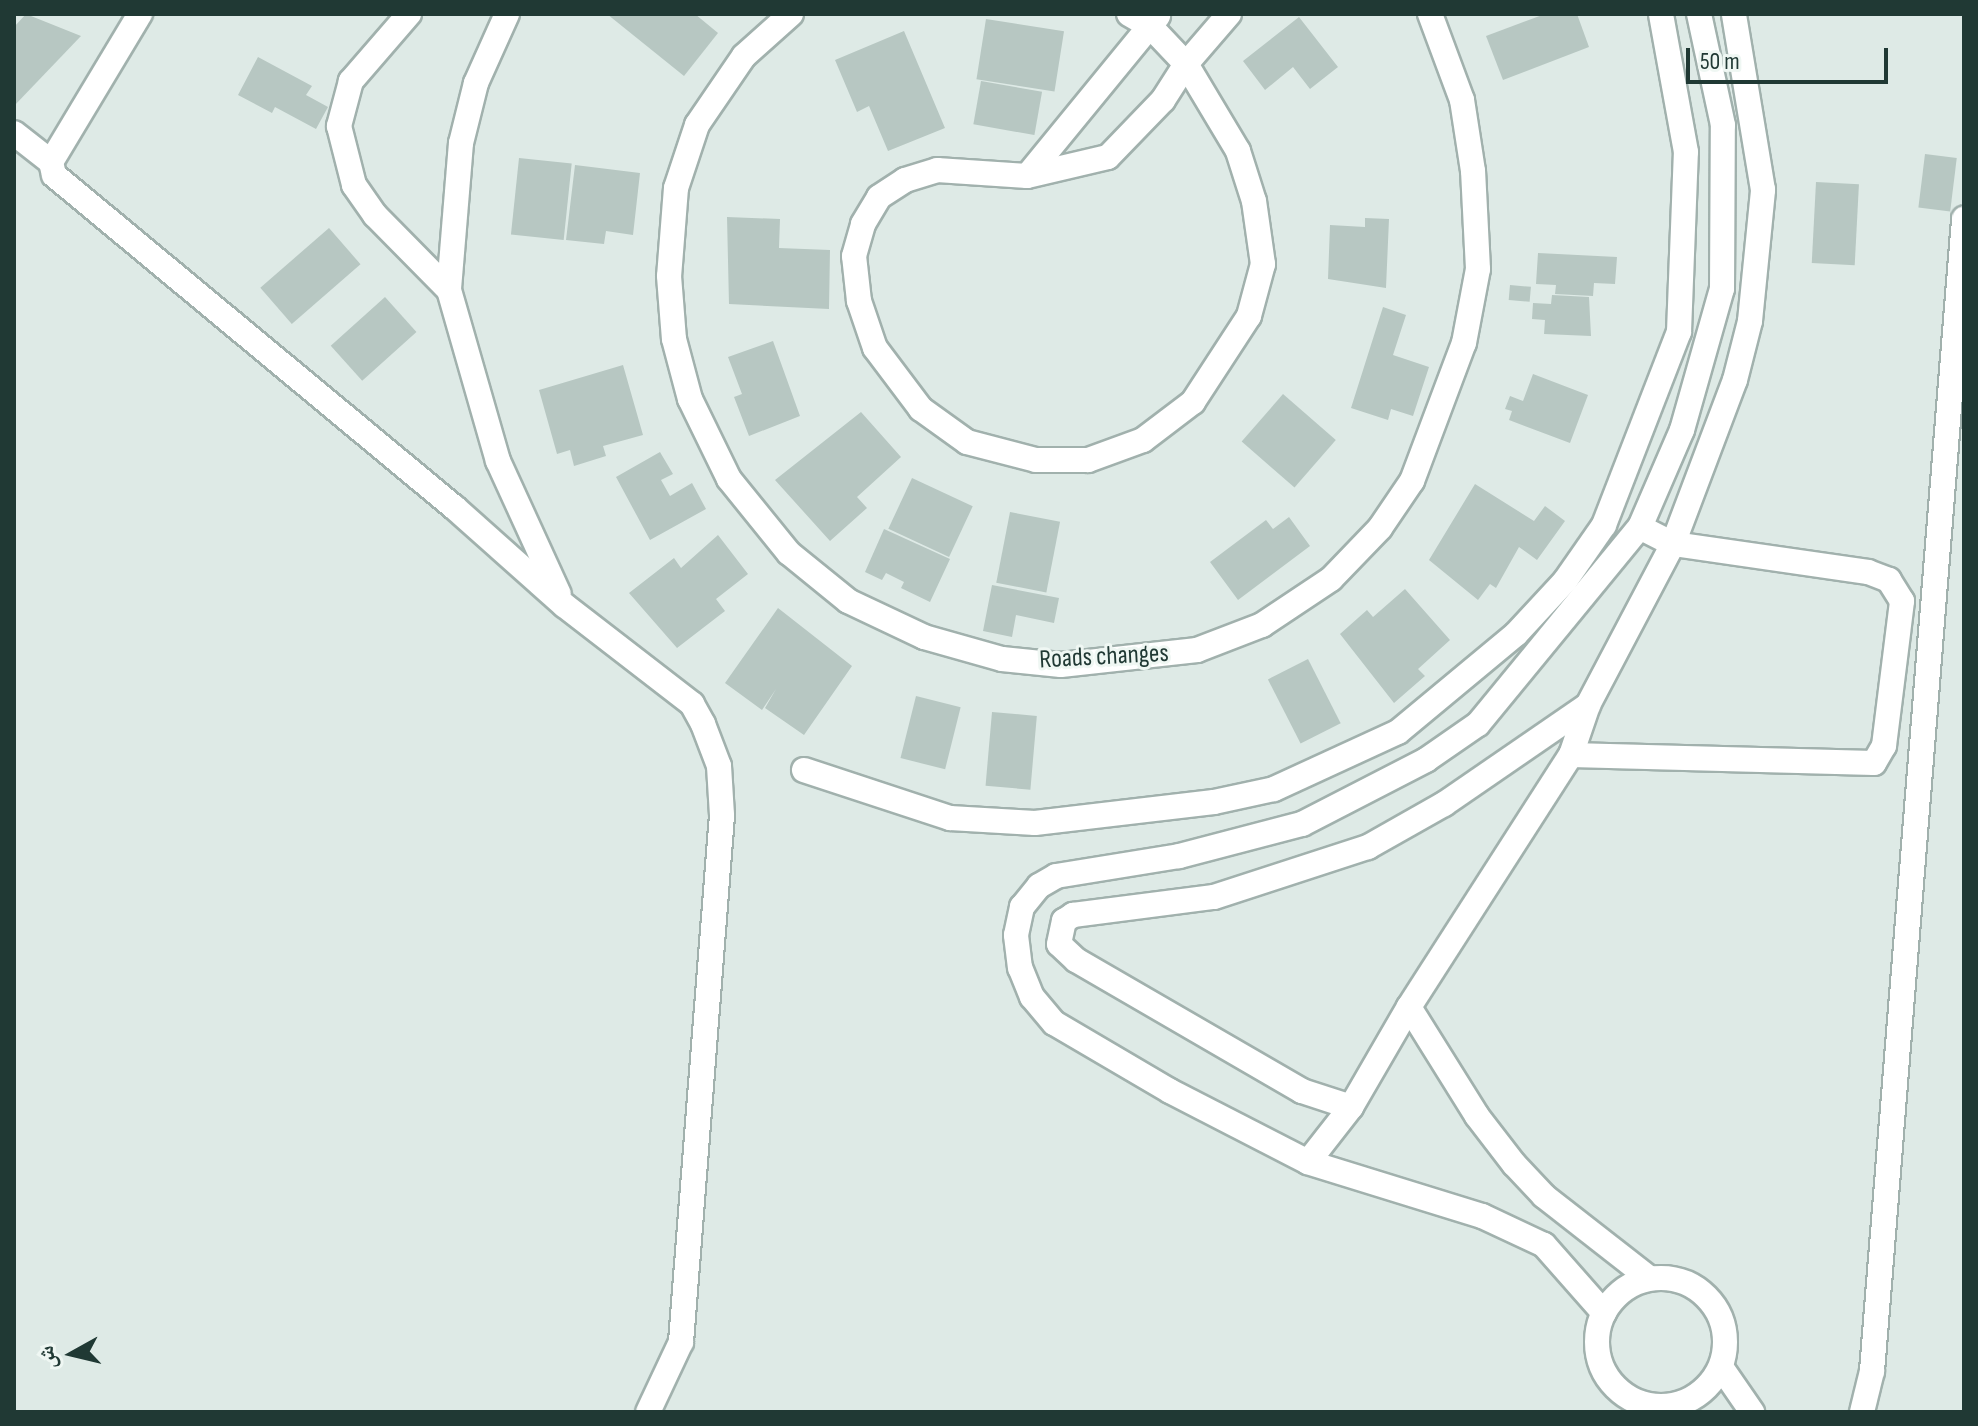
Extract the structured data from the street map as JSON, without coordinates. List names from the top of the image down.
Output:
{
  "streets": {
    "street": ["Roads changes"]
  },
  "scale_bar": "50 m",
  "north": "left"
}
